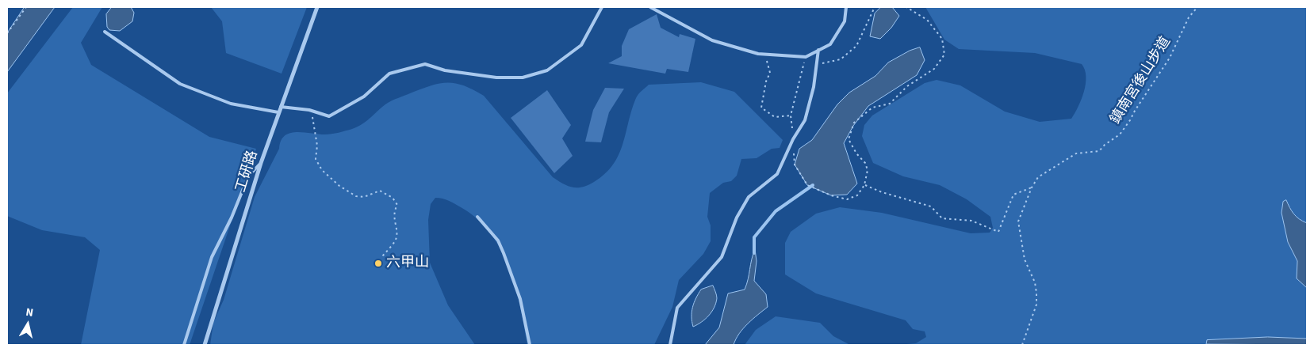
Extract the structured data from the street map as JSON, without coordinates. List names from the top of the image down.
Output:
{
  "streets": {
    "street": ["工研路"],
    "path": ["鎮南宮後山步道"]
  },
  "places": ["六甲山"],
  "north": "top"
}
